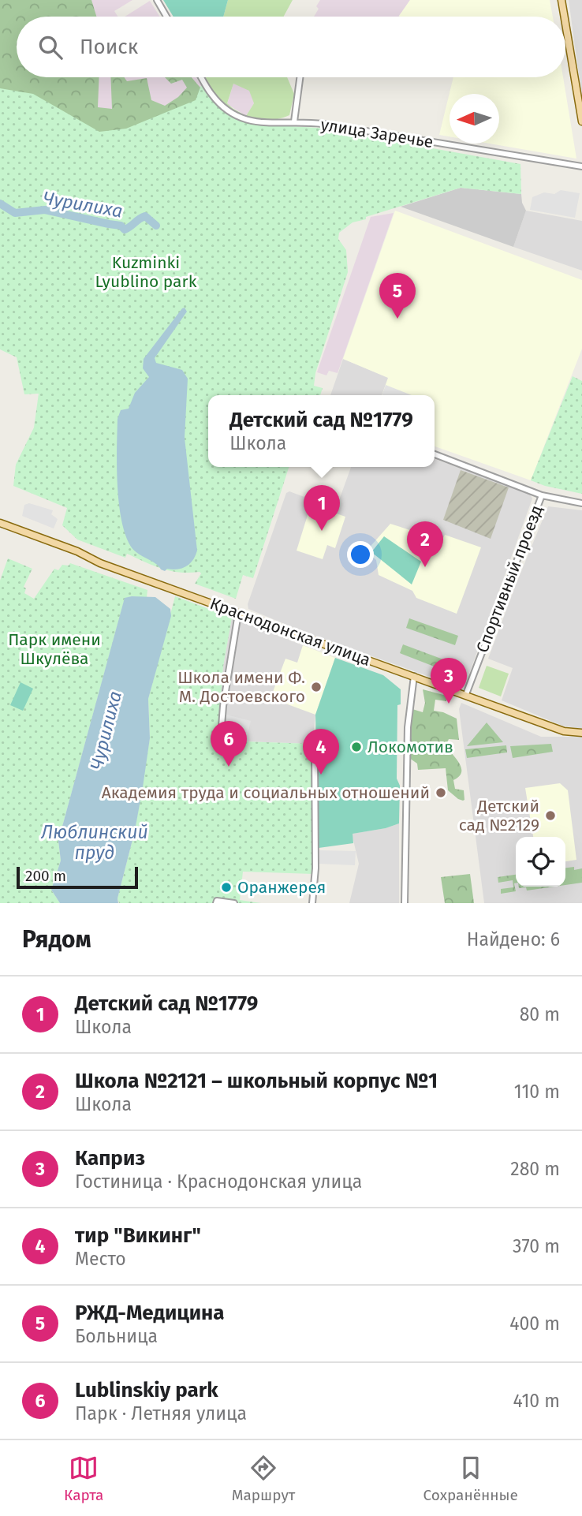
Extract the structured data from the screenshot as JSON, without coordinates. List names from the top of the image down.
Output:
{
  "streets": {
    "main road": ["Краснодонская улица"],
    "street": ["улица Заречье", "Спортивный проезд"]
  },
  "crossings": [
    ["Спортивный проезд", "Краснодонская улица"]
  ],
  "water": ["Чурилиха", "Люблинский пруд"],
  "parks": ["Kuzminki Lyublino park", "Парк имени Шкулёва"],
  "places": [
    "Школа имени Ф. М. Достоевского",
    "Локомотив",
    "Академия труда и социальных отношений",
    "Детский сад №2129",
    "Оранжерея"
  ],
  "scale_bar": "200 m",
  "north": "left",
  "page": {
    "search": "Поиск",
    "pins": [
      "5",
      "1",
      "2",
      "3",
      "6",
      "4"
    ],
    "popup": ["Детский сад №1779", "Школа"],
    "scale": "200 m",
    "heading": ["Рядом", "Найдено: 6"],
    "list": [
      {
        "mark": "1",
        "name": "Детский сад №1779",
        "note": "Школа",
        "value": "80 m"
      },
      {
        "mark": "2",
        "name": "Школа №2121 – школьный корпус №1",
        "note": "Школа",
        "value": "110 m"
      },
      {
        "mark": "3",
        "name": "Каприз",
        "note": "Гостиница · Краснодонская улица",
        "value": "280 m"
      },
      {
        "mark": "4",
        "name": "тир \"Викинг\"",
        "note": "Место",
        "value": "370 m"
      },
      {
        "mark": "5",
        "name": "РЖД-Медицина",
        "note": "Больница",
        "value": "400 m"
      },
      {
        "mark": "6",
        "name": "Lublinskiy park",
        "note": "Парк · Летняя улица",
        "value": "410 m"
      }
    ],
    "nav": ["Карта", "Маршрут", "Сохранённые"]
  }
}
